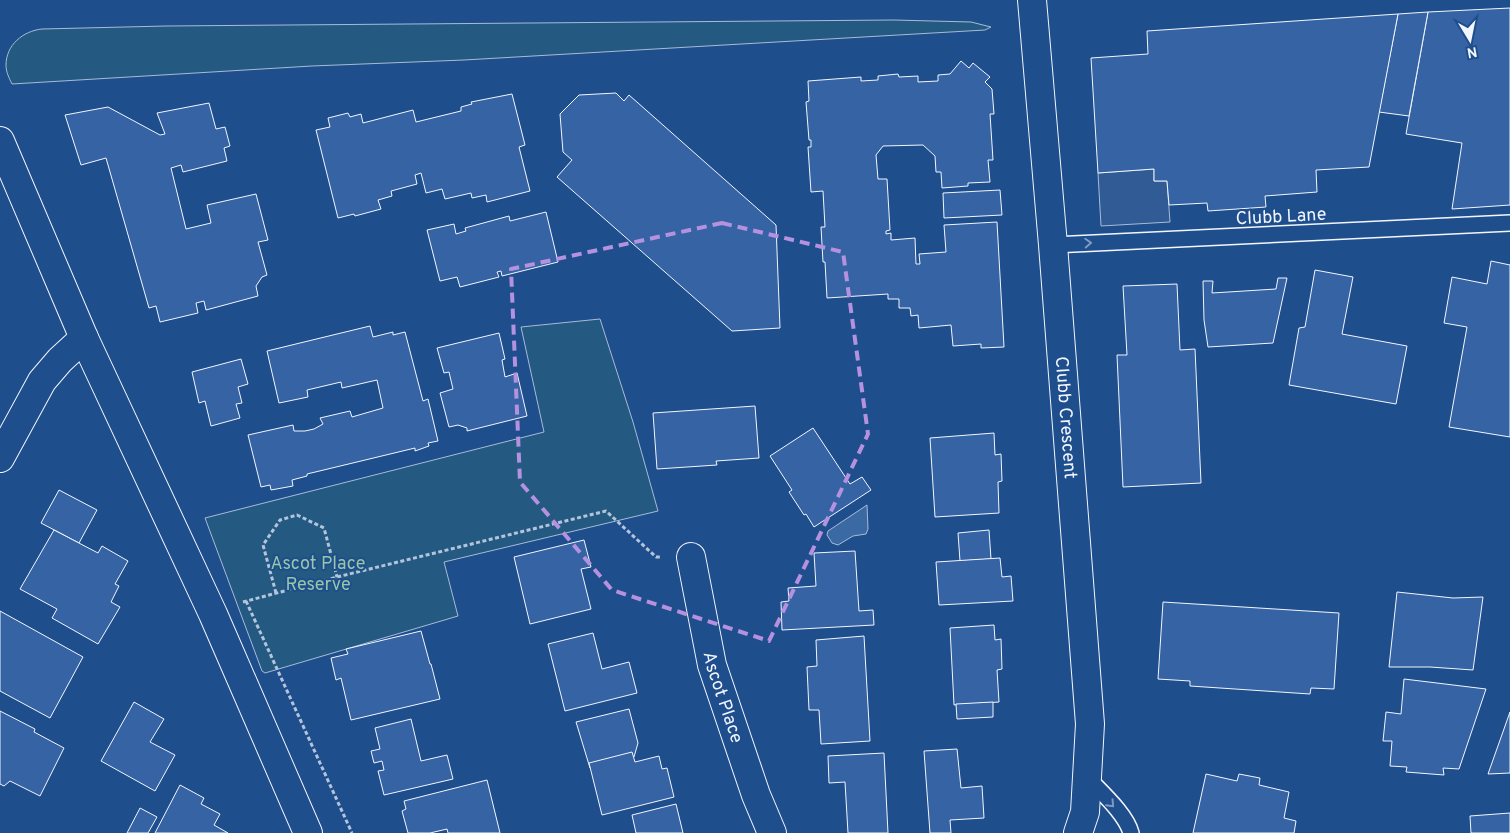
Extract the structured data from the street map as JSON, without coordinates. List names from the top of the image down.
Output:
{
  "streets": {
    "street": ["Clubb Crescent", "Ascot Place"],
    "lane": ["Clubb Lane"]
  },
  "crossings": [
    ["Clubb Lane", "Clubb Crescent"]
  ],
  "one_way": ["Clubb Lane"],
  "parks": ["Ascot Place Reserve"],
  "north": "bottom"
}
